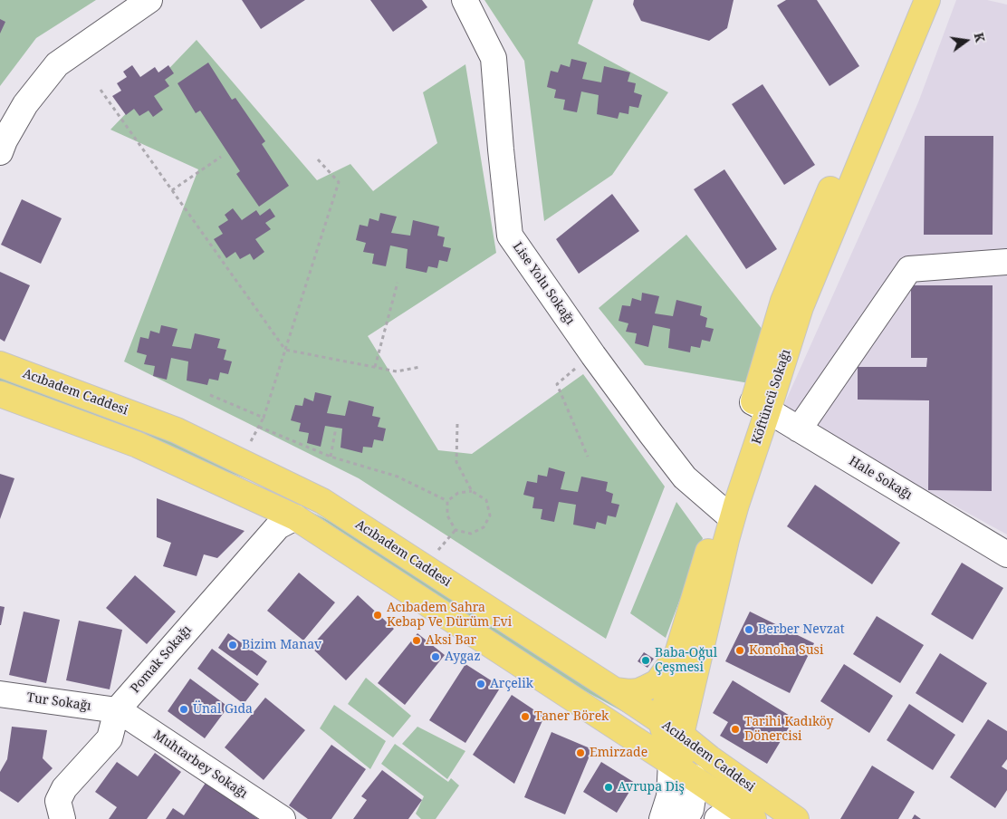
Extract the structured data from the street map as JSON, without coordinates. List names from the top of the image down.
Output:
{
  "streets": {
    "main road": ["Acıbadem Caddesi", "Köftüncü Sokağı"],
    "street": [
      "Lise Yolu Sokağı",
      "Hale Sokağı",
      "Pomak Sokağı",
      "Tur Sokağı",
      "Muhtarbey Sokağı"
    ]
  },
  "crossings": [
    ["Lise Yolu Sokağı", "Köftüncü Sokağı"],
    ["Acıbadem Caddesi", "Köftüncü Sokağı"],
    ["Acıbadem Caddesi", "Pomak Sokağı"],
    ["Köftüncü Sokağı", "Hale Sokağı"],
    ["Pomak Sokağı", "Tur Sokağı"],
    ["Pomak Sokağı", "Muhtarbey Sokağı"],
    ["Tur Sokağı", "Muhtarbey Sokağı"]
  ],
  "places": [
    "Acıbadem Sahra Kebap Ve Dürüm Evi",
    "Berber Nevzat",
    "Aksi Bar",
    "Bizim Manav",
    "Konoha Susi",
    "Aygaz",
    "Baba-Oğul Çeşmesi",
    "Arçelik",
    "Ünal Gıda",
    "Taner Börek",
    "Tarihi Kadıköy Dönercisi",
    "Emirzade",
    "Avrupa Diş"
  ],
  "north": "right"
}
